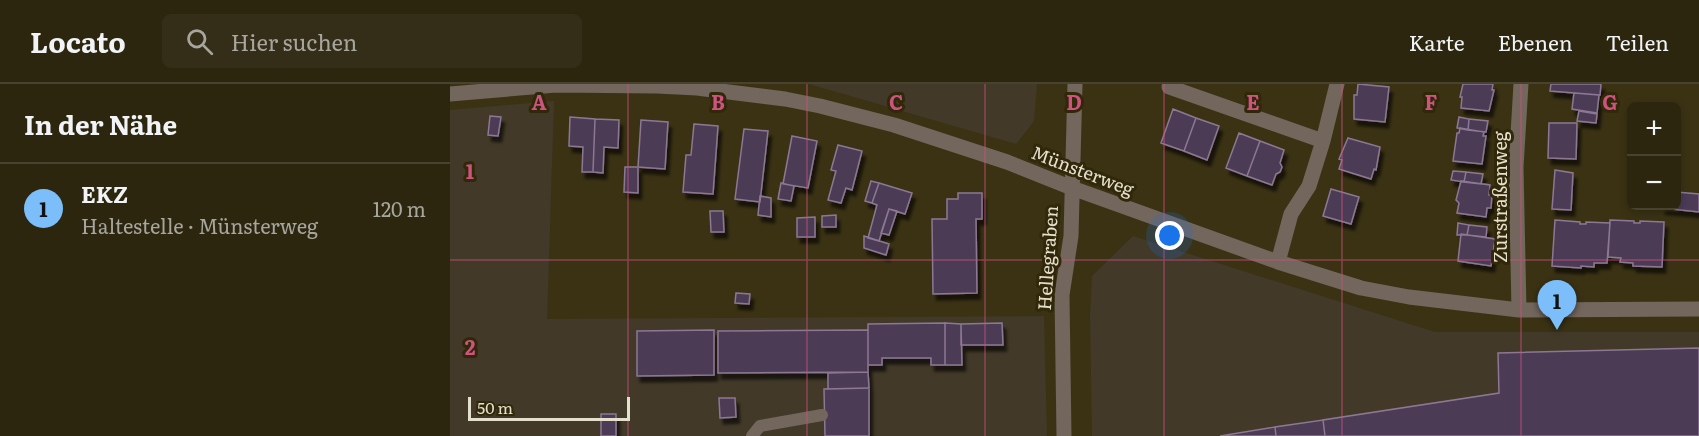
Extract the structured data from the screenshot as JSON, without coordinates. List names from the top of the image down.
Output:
{
  "streets": {
    "street": ["Münsterweg", "Zurstraßenweg", "Hellegraben"]
  },
  "crossings": [
    ["Münsterweg", "Zurstraßenweg"],
    ["Münsterweg", "Hellegraben"]
  ],
  "scale_bar": "50 m",
  "page": {
    "header": "Locato",
    "search": "Hier suchen",
    "nav": ["Karte", "Ebenen", "Teilen"],
    "heading": "In der Nähe",
    "map_buttons": ["+", "−"],
    "list": [
      {
        "mark": "1",
        "name": "EKZ",
        "note": "Haltestelle · Münsterweg",
        "value": "120 m"
      }
    ],
    "pins": "1",
    "scale": "50 m"
  },
  "grid": {
    "columns": [
      "A",
      "B",
      "C",
      "D",
      "E",
      "F",
      "G"
    ],
    "rows": ["1", "2"]
  }
}
